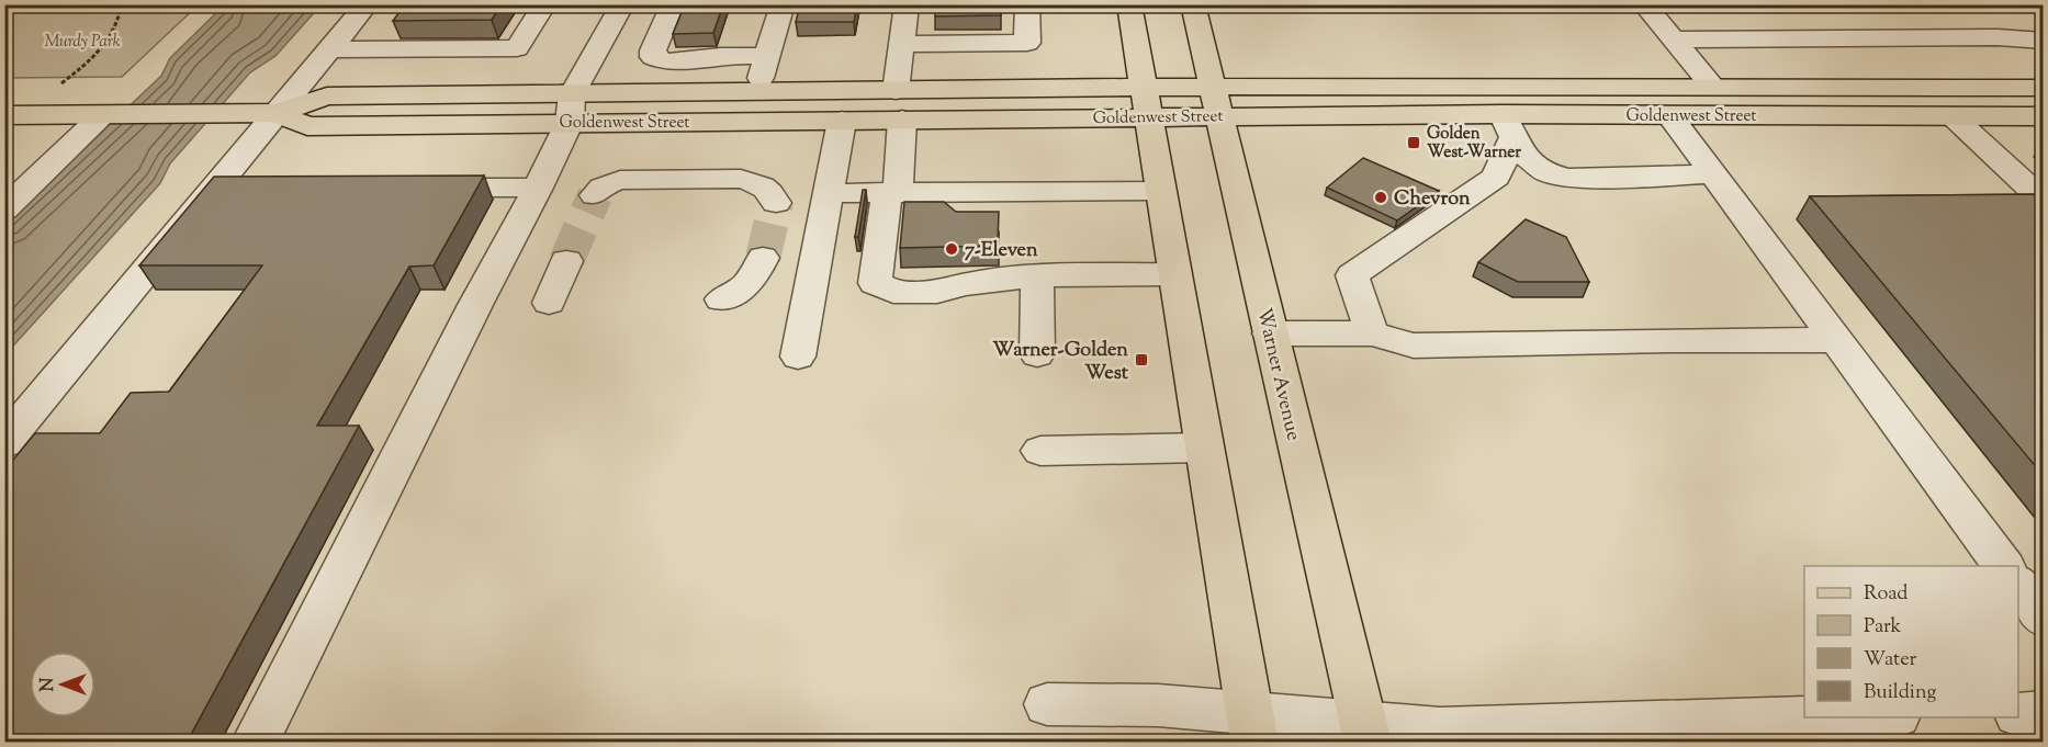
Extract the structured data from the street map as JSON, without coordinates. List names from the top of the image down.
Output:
{
  "streets": {
    "main road": ["Goldenwest Street", "Warner Avenue"]
  },
  "crossings": [
    ["Goldenwest Street", "Warner Avenue"]
  ],
  "parks": ["Murdy Park"],
  "places": {
    "transit": ["Golden West-Warner", "Warner-Golden West"],
    "other": ["Chevron", "7-Eleven"]
  },
  "legend": [
    "Road",
    "Park",
    "Water",
    "Building"
  ],
  "north": "left"
}
